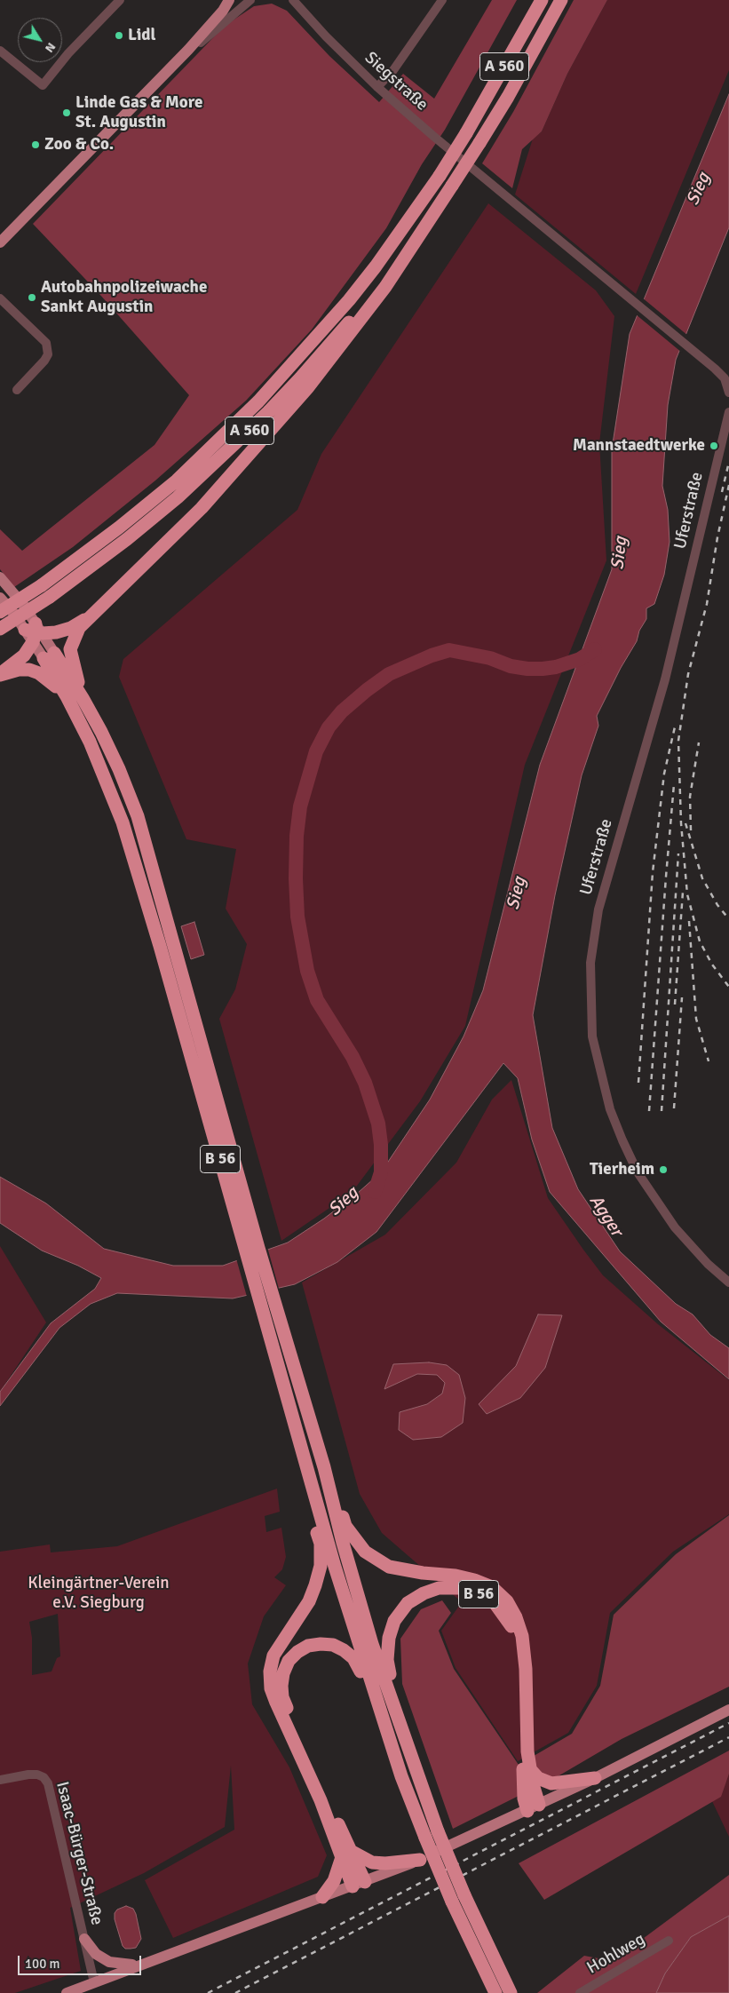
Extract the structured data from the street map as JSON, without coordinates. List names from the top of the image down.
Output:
{
  "streets": {
    "highway": ["A 560", "B 56"],
    "street": [
      "Siegstraße",
      "Uferstraße",
      "Isaac-Bürger-Straße",
      "Hohlweg"
    ]
  },
  "water": ["Sieg", "Agger"],
  "parks": ["Kleingärtner-Verein e.V. Siegburg"],
  "places": [
    "Lidl",
    "Linde Gas & More St. Augustin",
    "Zoo & Co.",
    "Autobahnpolizeiwache Sankt Augustin",
    "Mannstaedtwerke",
    "Tierheim"
  ],
  "scale_bar": "100 m",
  "north": "bottom right"
}
